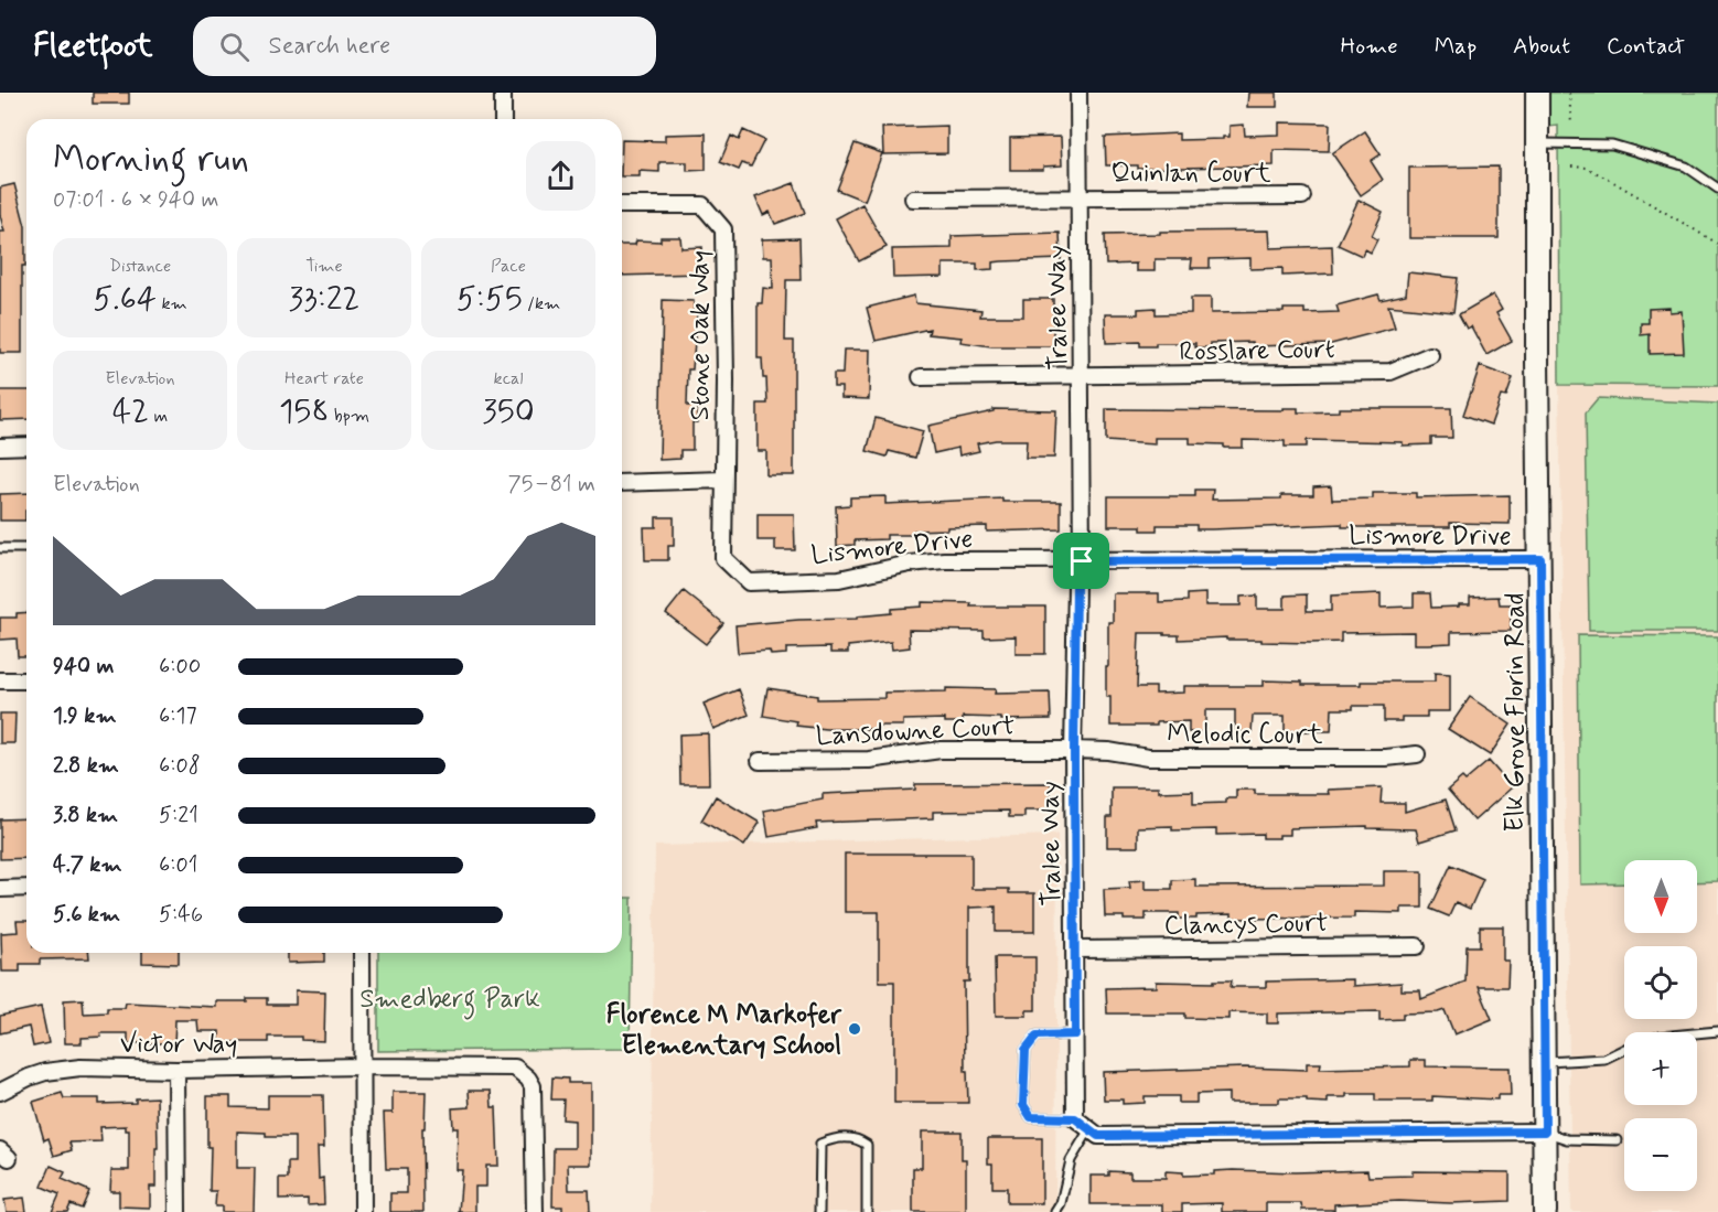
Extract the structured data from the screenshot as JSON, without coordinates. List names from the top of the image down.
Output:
{
  "streets": {
    "main road": ["Elk Grove Florin Road"],
    "street": [
      "Quinlan Court",
      "Tralee Way",
      "Stone Oak Way",
      "Rosslare Court",
      "Lismore Drive",
      "Lansdowne Court",
      "Melodic Court",
      "Clancys Court",
      "Victor Way"
    ]
  },
  "crossings": [
    ["Quinlan Court", "Tralee Way"],
    ["Tralee Way", "Rosslare Court"],
    ["Tralee Way", "Lismore Drive"],
    ["Tralee Way", "Lansdowne Court"],
    ["Tralee Way", "Melodic Court"],
    ["Tralee Way", "Clancys Court"],
    ["Stone Oak Way", "Lismore Drive"],
    ["Lismore Drive", "Elk Grove Florin Road"],
    ["Lansdowne Court", "Melodic Court"]
  ],
  "parks": ["Smedberg Park"],
  "places": ["Florence M Markofer Elementary School"],
  "north": "bottom",
  "page": {
    "header": "Fleetfoot",
    "search": "Search here",
    "nav": [
      "Home",
      "Map",
      "About",
      "Contact"
    ],
    "heading": ["Morning run", "07:01 · 6 × 940 m"],
    "stats": [
      ["Distance", "5.64 km"],
      ["Time", "33:22"],
      ["Pace", "5:55 /km"],
      ["Elevation", "42 m"],
      ["Heart rate", "158 bpm"],
      ["kcal", "350"]
    ],
    "chart": ["Elevation", "75–81 m"],
    "list": [
      {
        "name": "940 m",
        "note": "6:00"
      },
      {
        "name": "1.9 km",
        "note": "6:17"
      },
      {
        "name": "2.8 km",
        "note": "6:08"
      },
      {
        "name": "3.8 km",
        "note": "5:21"
      },
      {
        "name": "4.7 km",
        "note": "6:01"
      },
      {
        "name": "5.6 km",
        "note": "5:46"
      }
    ],
    "map_buttons": ["+", "−"]
  }
}
